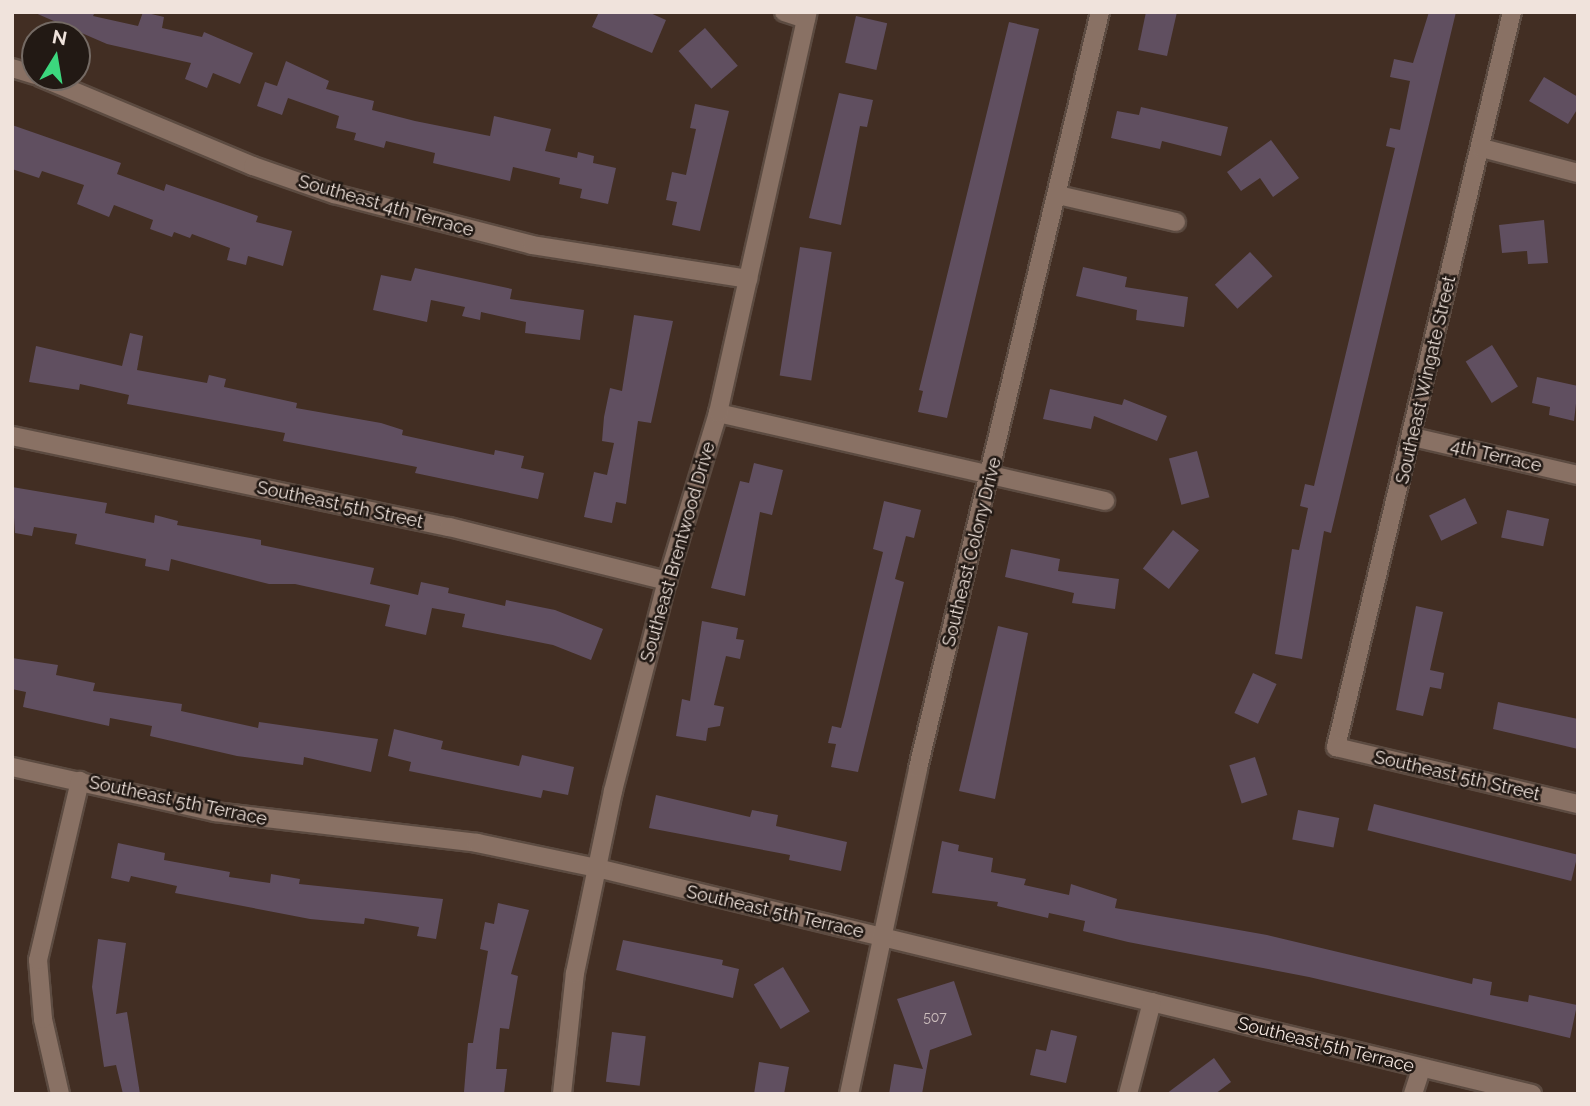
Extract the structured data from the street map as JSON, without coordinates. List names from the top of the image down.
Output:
{
  "streets": {
    "street": [
      "Southeast 4th Terrace",
      "Southeast Wingate Street",
      "4th Terrace",
      "Southeast 5th Street",
      "Southeast Brentwood Drive",
      "Southeast Colony Drive",
      "Southeast 5th Terrace"
    ]
  },
  "crossings": [
    ["Southeast 4th Terrace", "Southeast Brentwood Drive"],
    ["Southeast Wingate Street", "4th Terrace"],
    ["Southeast Wingate Street", "Southeast 5th Street"],
    ["Southeast 5th Street", "Southeast Brentwood Drive"],
    ["Southeast Brentwood Drive", "Southeast 5th Terrace"],
    ["Southeast Colony Drive", "Southeast 5th Terrace"]
  ],
  "house_numbers": ["507"],
  "north": "top"
}
